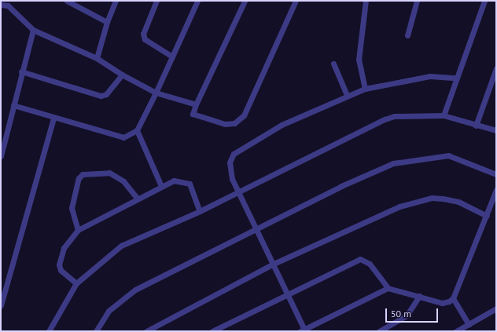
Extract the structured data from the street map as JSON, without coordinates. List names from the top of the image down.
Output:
{
  "scale_bar": "50 m"
}
